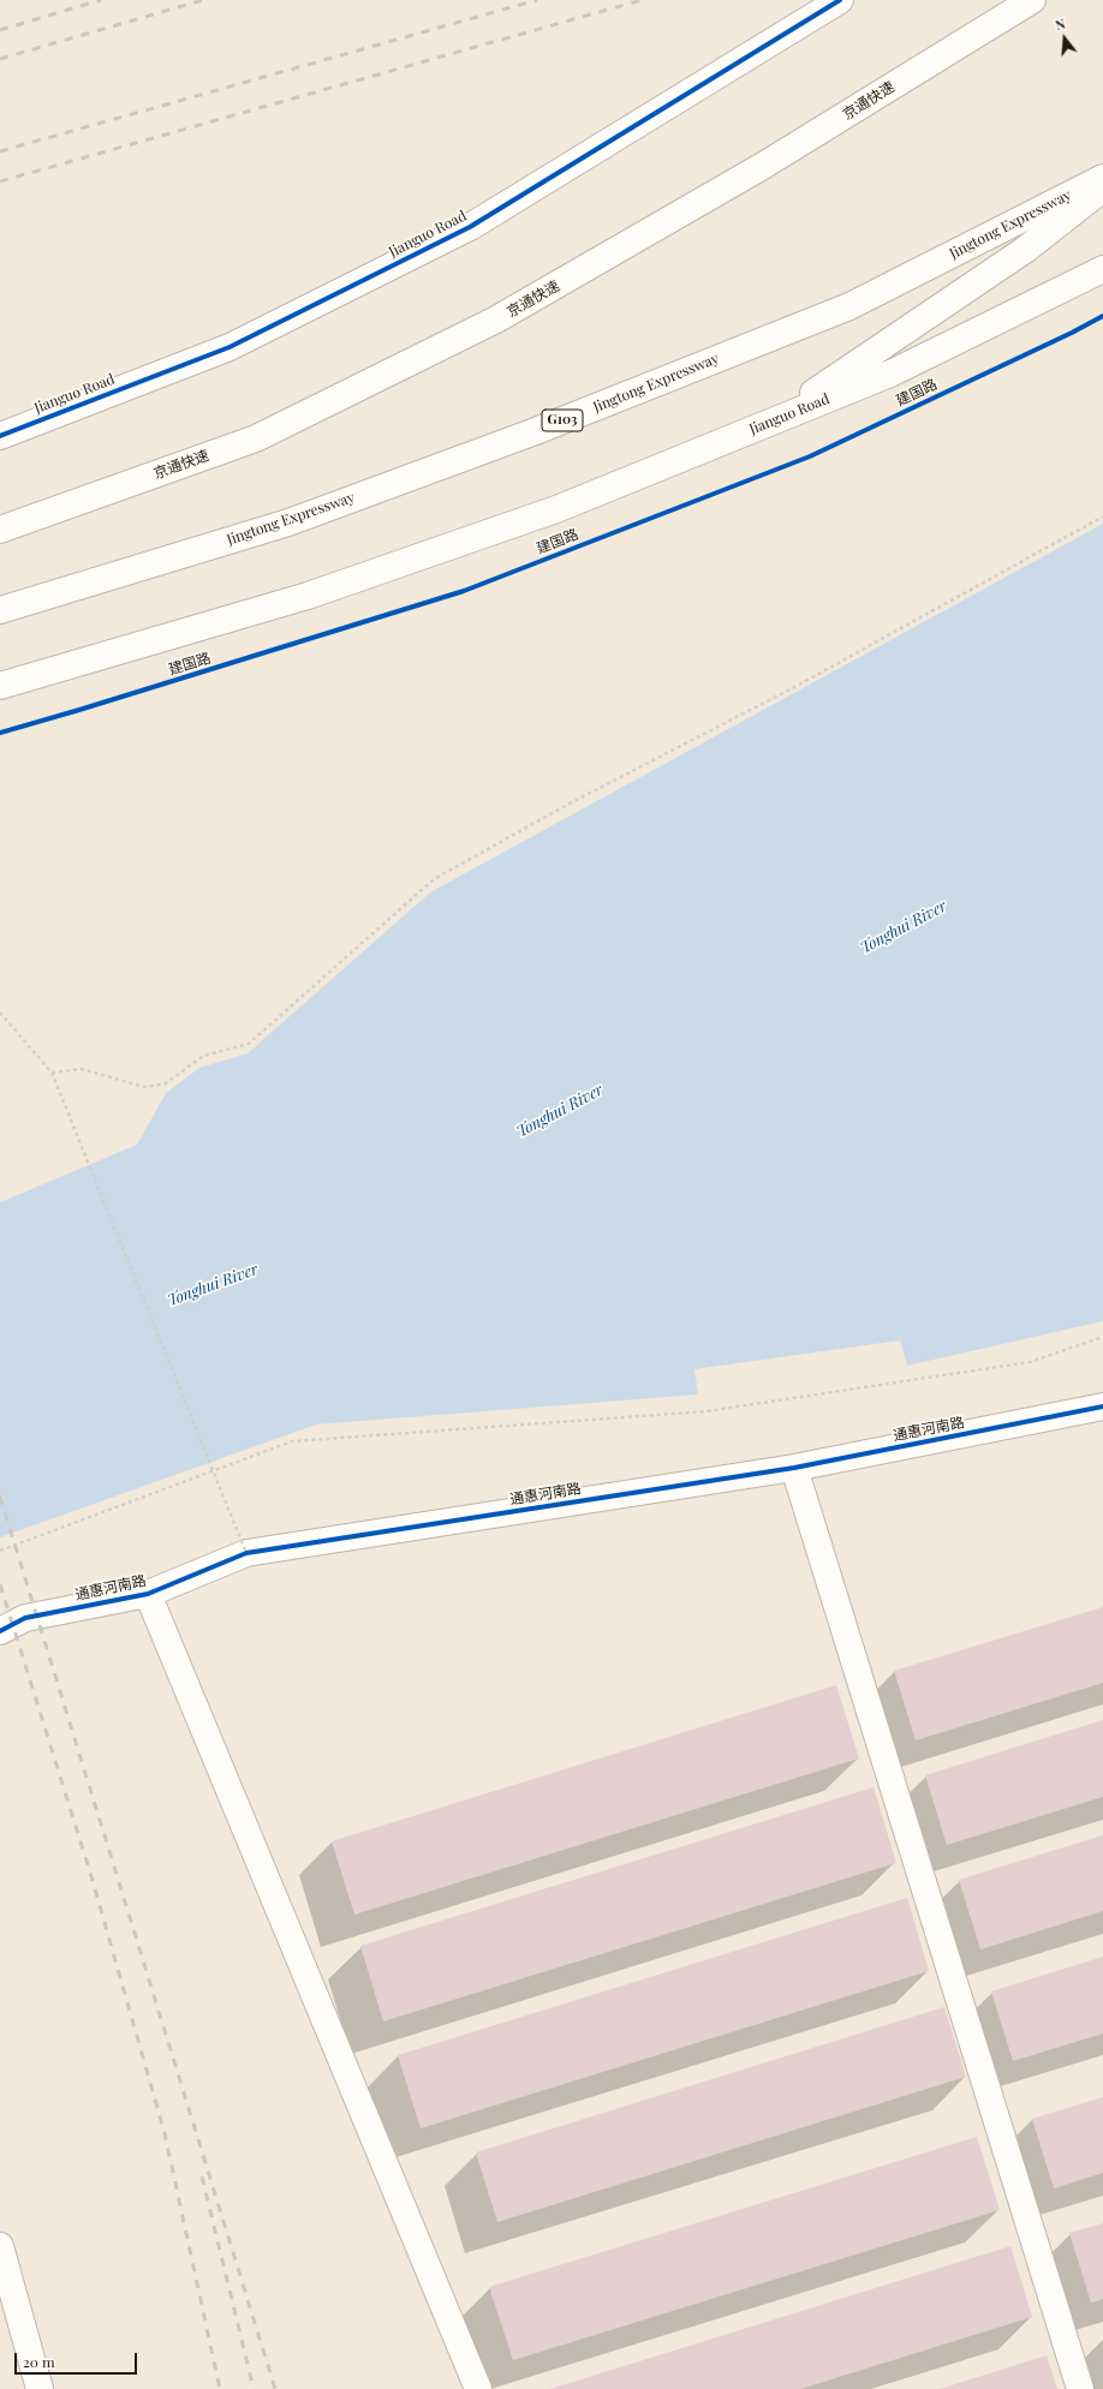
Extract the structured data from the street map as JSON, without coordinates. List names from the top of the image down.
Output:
{
  "streets": {
    "main road": [
      "京通快速",
      "Jingtong Expressway",
      "Jianguo Road",
      "G103",
      "通惠河南路"
    ],
    "cycle path": ["建国路"]
  },
  "water": ["Tonghui River"],
  "scale_bar": "20 m",
  "north": "top"
}
